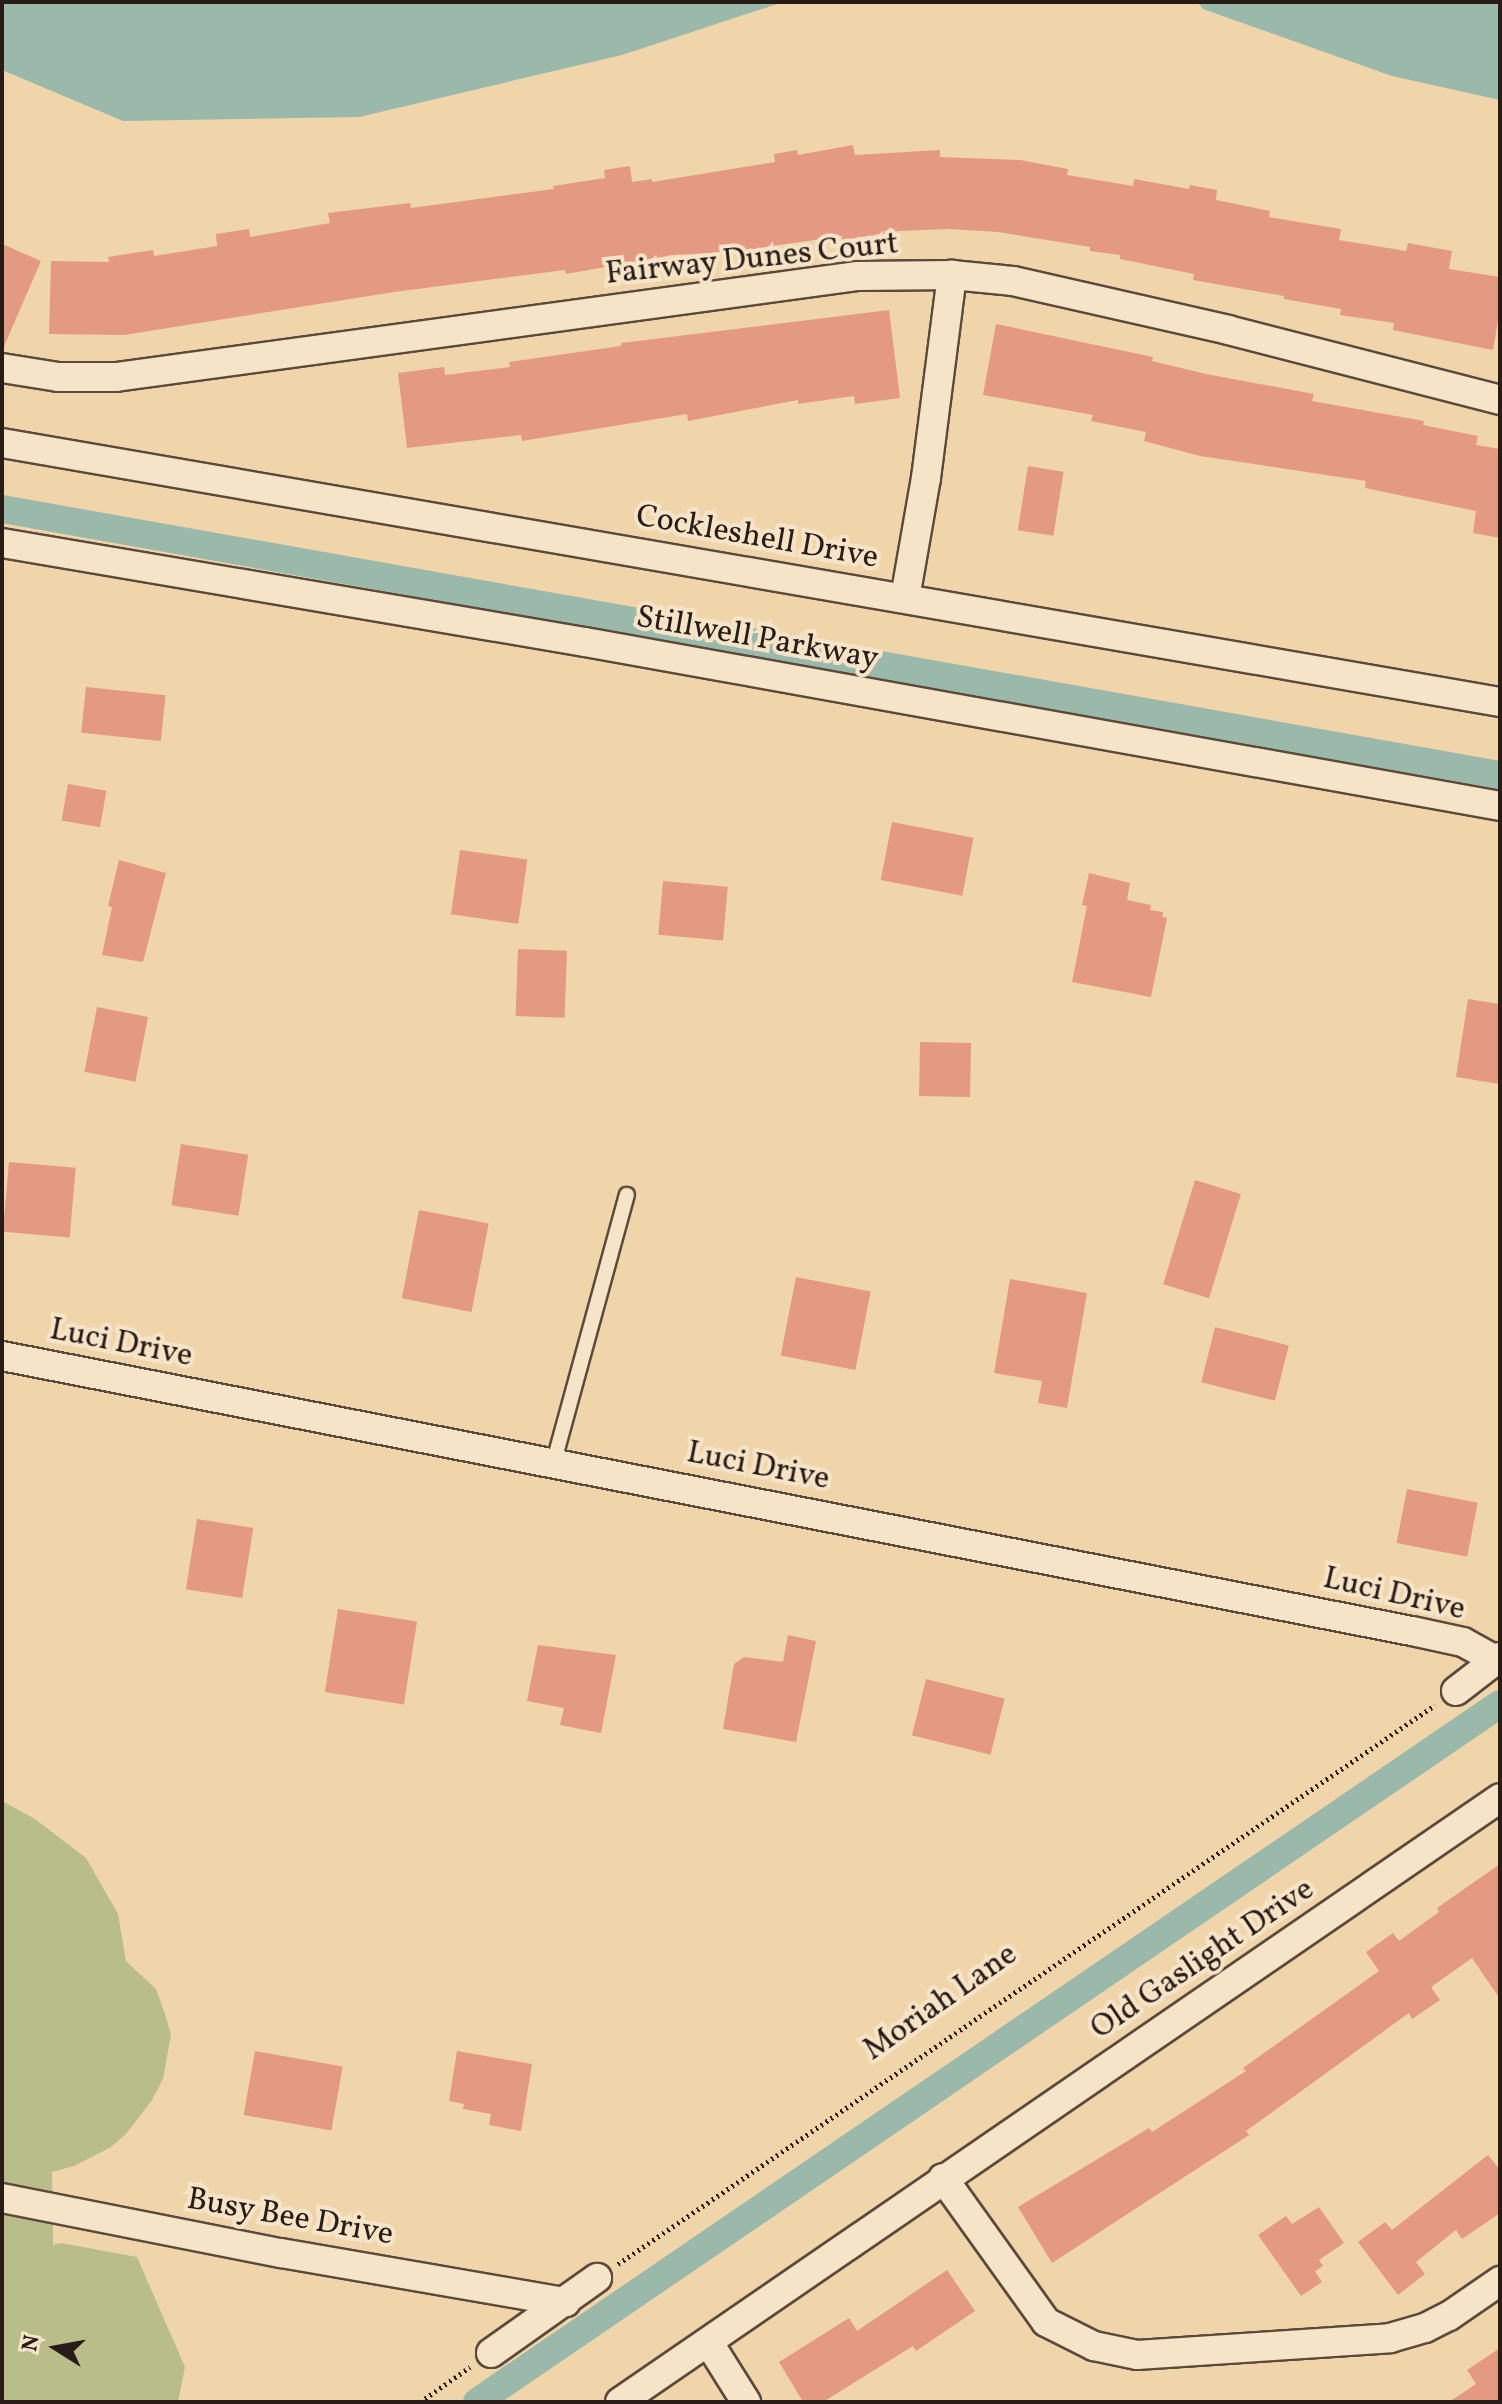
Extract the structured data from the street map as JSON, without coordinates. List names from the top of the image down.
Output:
{
  "streets": {
    "street": [
      "Fairway Dunes Court",
      "Cockleshell Drive",
      "Stillwell Parkway",
      "Luci Drive",
      "Old Gaslight Drive",
      "Busy Bee Drive"
    ],
    "path": ["Moriah Lane"]
  },
  "north": "left"
}
